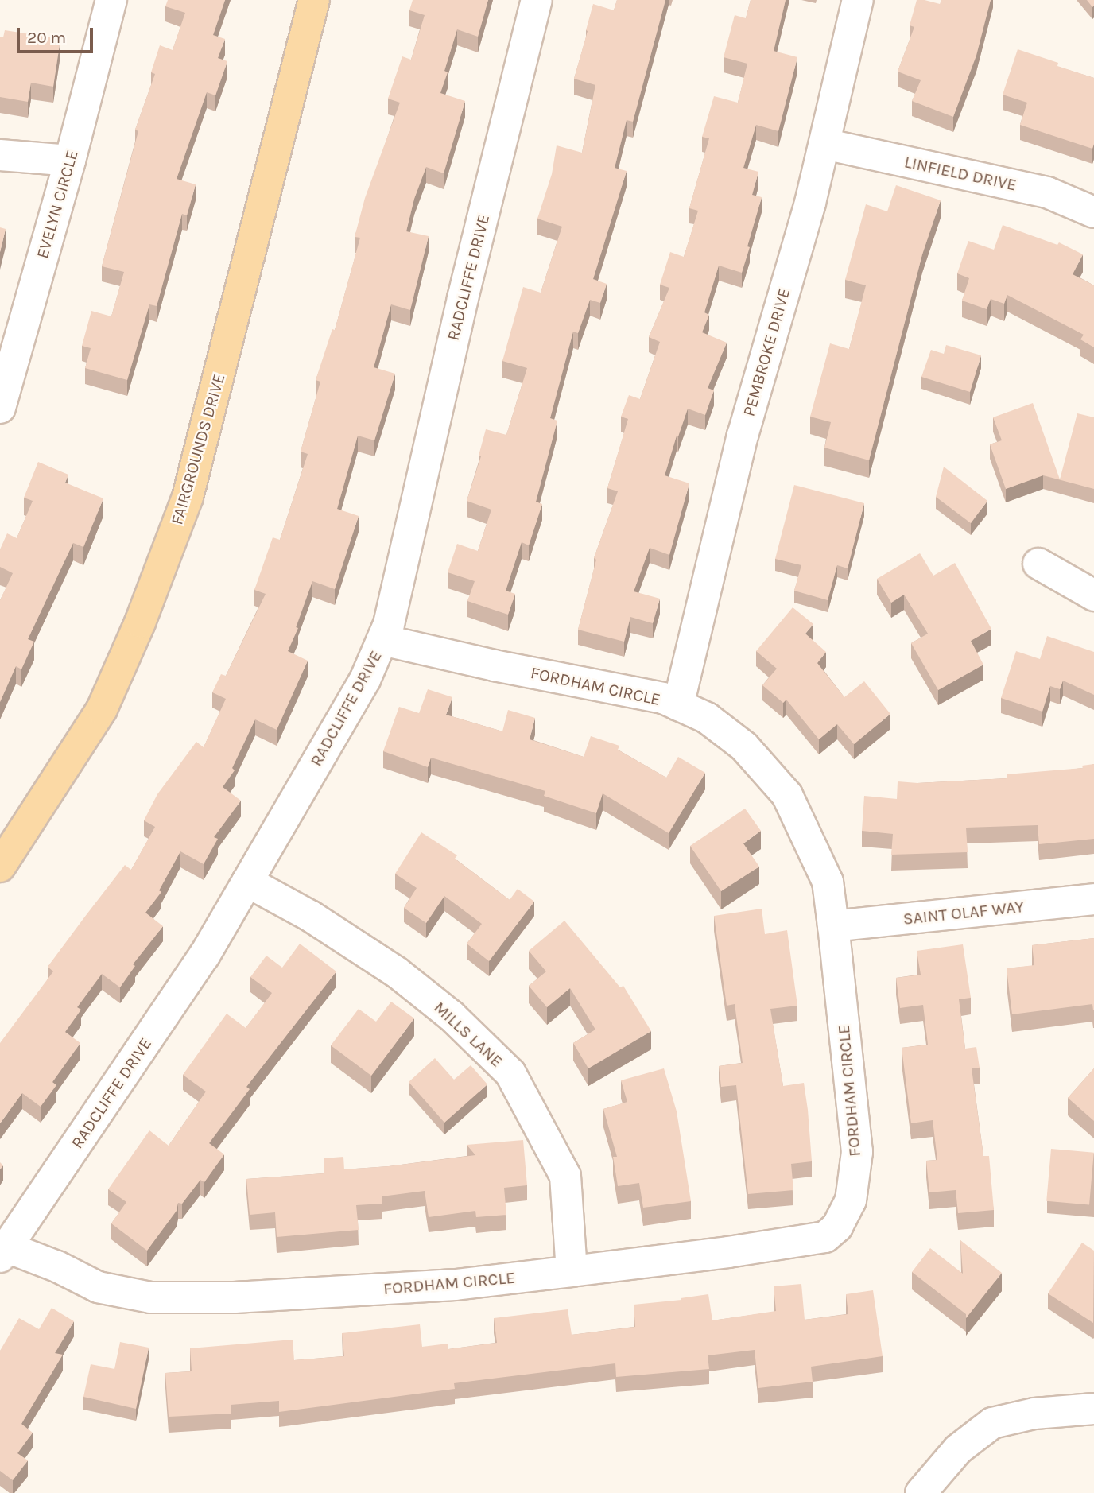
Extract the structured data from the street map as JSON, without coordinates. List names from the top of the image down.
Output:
{
  "streets": {
    "main road": ["FAIRGROUNDS DRIVE"],
    "street": [
      "LINFIELD DRIVE",
      "EVELYN CIRCLE",
      "RADCLIFFE DRIVE",
      "PEMBROKE DRIVE",
      "FORDHAM CIRCLE",
      "SAINT OLAF WAY",
      "MILLS LANE"
    ]
  },
  "crossings": [
    ["LINFIELD DRIVE", "PEMBROKE DRIVE"],
    ["RADCLIFFE DRIVE", "FORDHAM CIRCLE"],
    ["RADCLIFFE DRIVE", "MILLS LANE"],
    ["PEMBROKE DRIVE", "FORDHAM CIRCLE"],
    ["FORDHAM CIRCLE", "SAINT OLAF WAY"],
    ["FORDHAM CIRCLE", "MILLS LANE"]
  ],
  "scale_bar": "20 m"
}
